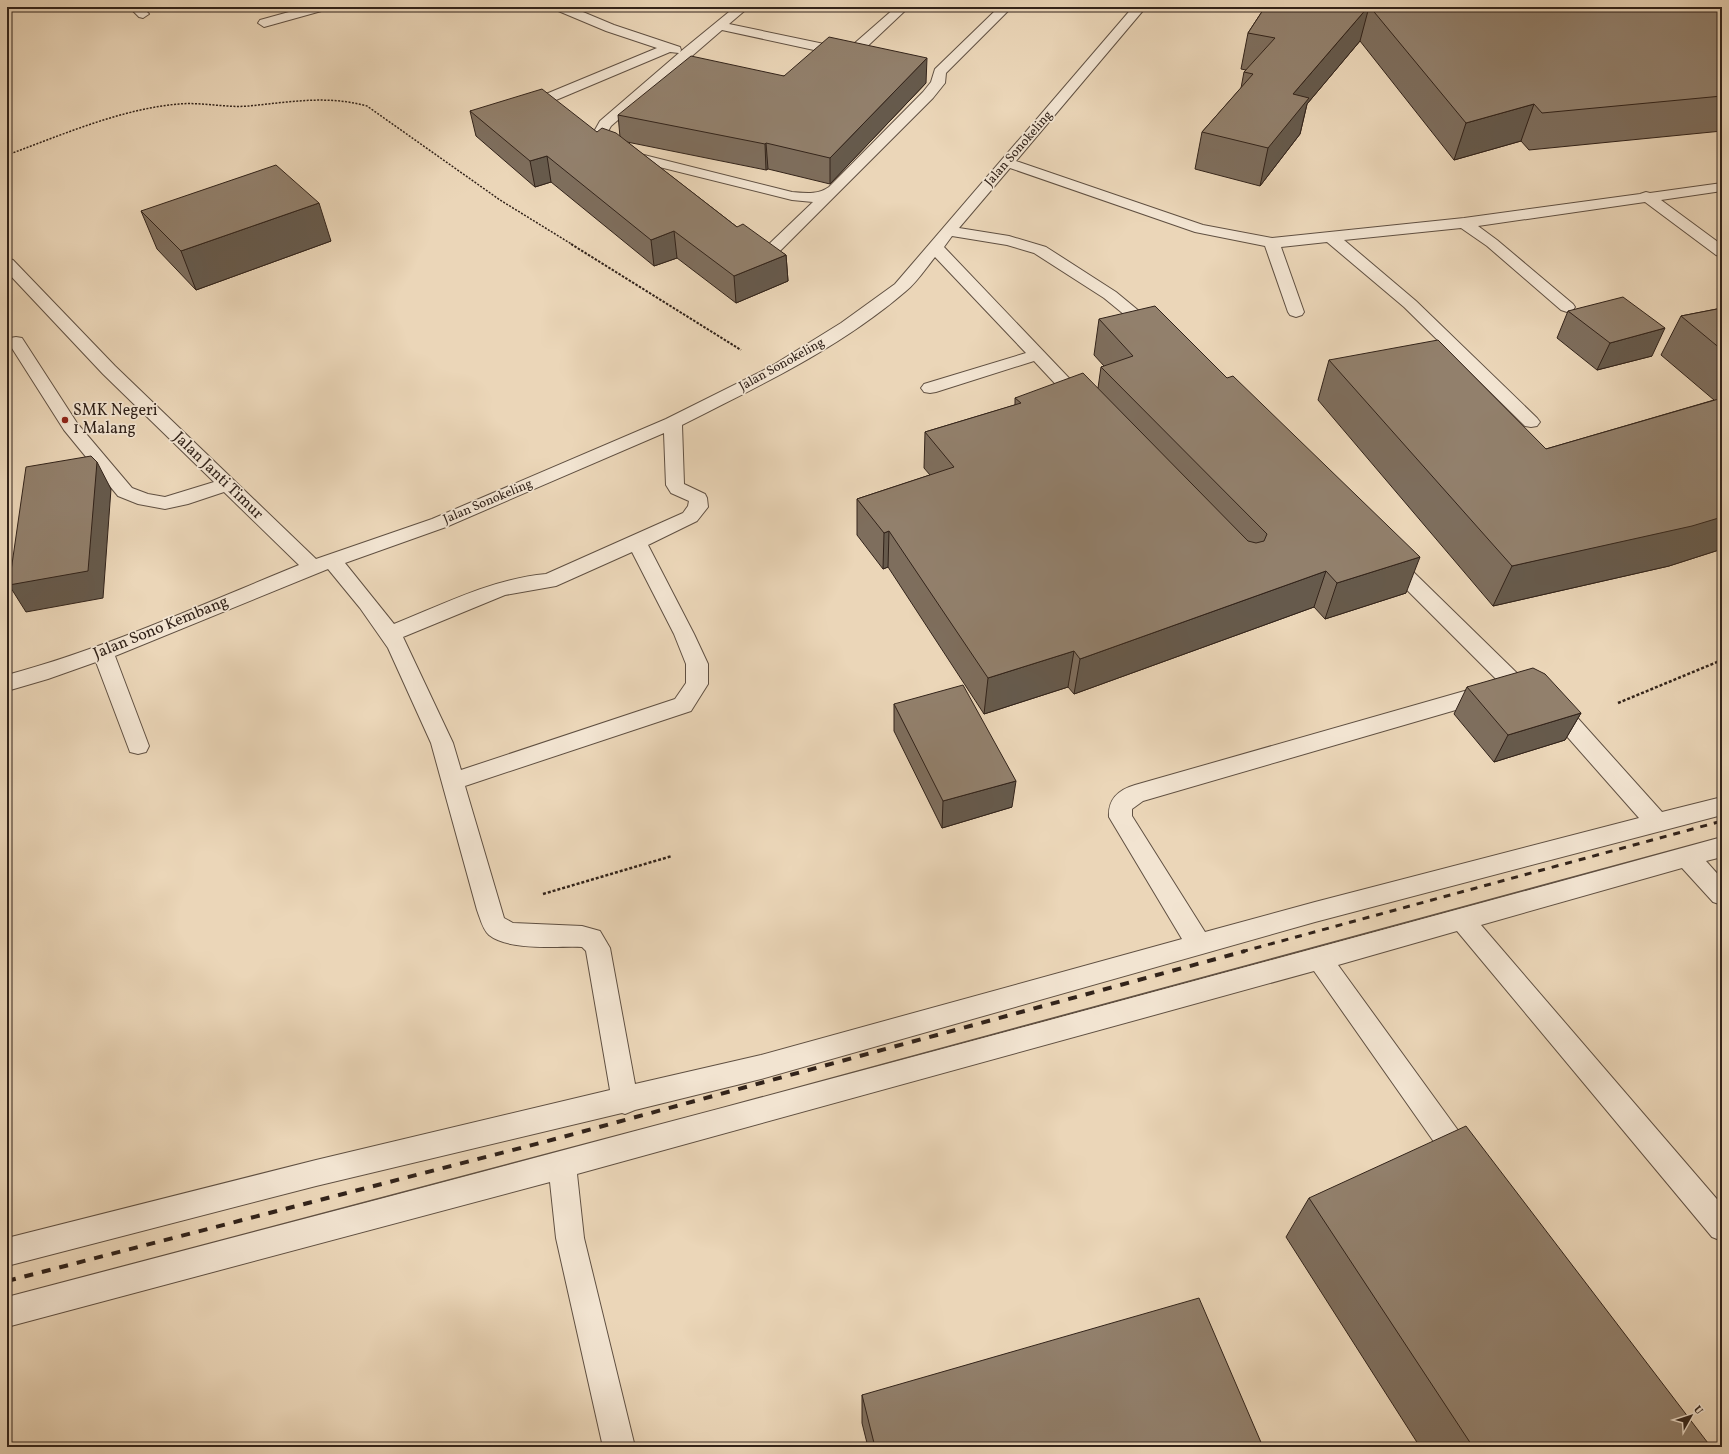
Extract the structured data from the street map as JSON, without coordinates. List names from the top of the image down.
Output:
{
  "streets": {
    "street": ["Jalan Sonokeling", "Jalan Janti Timur", "Jalan Sono Kembang"]
  },
  "crossings": [
    ["Jalan Sonokeling", "Jalan Janti Timur"],
    ["Jalan Sonokeling", "Jalan Sono Kembang"],
    ["Jalan Janti Timur", "Jalan Sono Kembang"]
  ],
  "places": ["SMK Negeri 1 Malang"],
  "north": "top right"
}
